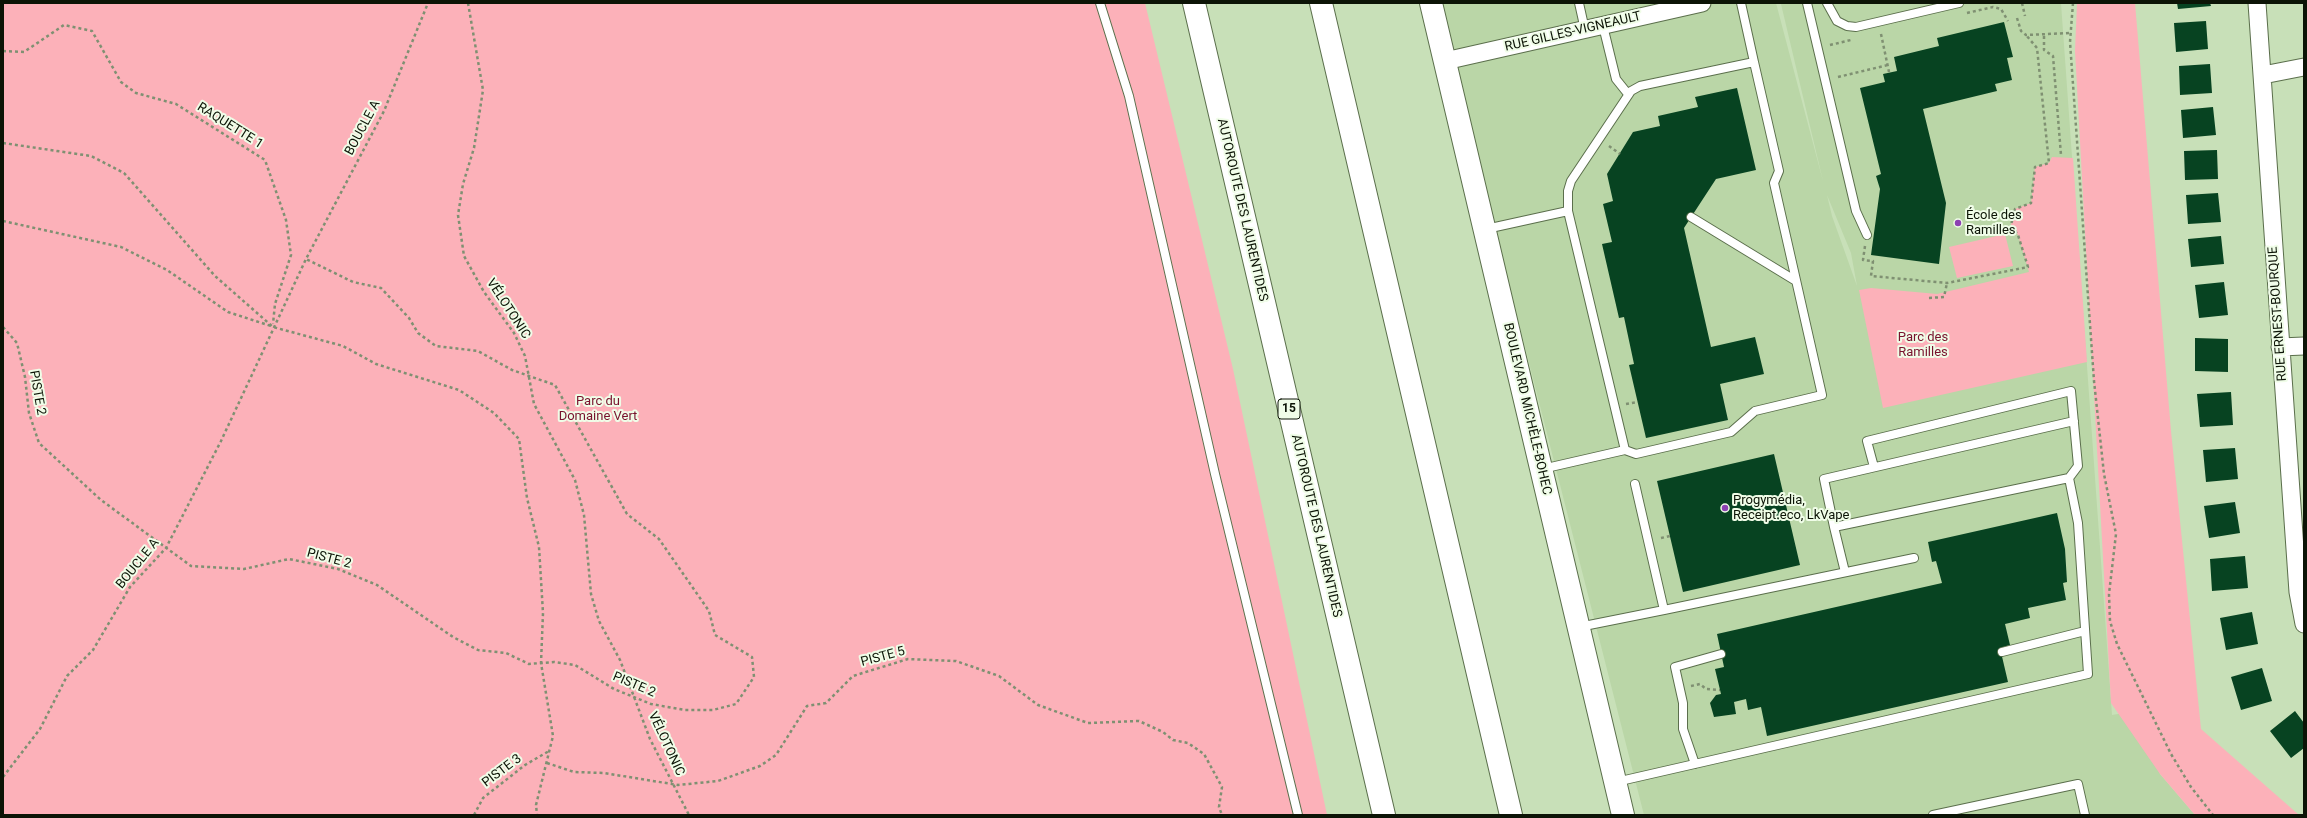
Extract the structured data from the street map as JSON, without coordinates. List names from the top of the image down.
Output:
{
  "streets": {
    "main road": ["AUTOROUTE DES LAURENTIDES", "15", "BOULEVARD MICHÈLE-BOHEC"],
    "street": ["RUE GILLES-VIGNEAULT", "RUE ERNEST-BOURQUE"],
    "path": [
      "RAQUETTE 1",
      "BOUCLE A",
      "VÉLOTONIC",
      "PISTE 2",
      "PISTE 5",
      "PISTE 3"
    ]
  },
  "crossings": [
    ["RUE GILLES-VIGNEAULT", "BOULEVARD MICHÈLE-BOHEC"],
    ["RAQUETTE 1", "BOUCLE A"],
    ["BOUCLE A", "PISTE 2"],
    ["VÉLOTONIC", "PISTE 2"],
    ["VÉLOTONIC", "PISTE 5"]
  ],
  "parks": ["Parc des Ramilles", "Parc du Domaine Vert"],
  "places": ["École des Ramilles", "Progymédia, Receipt.eco, LkVape"]
}
